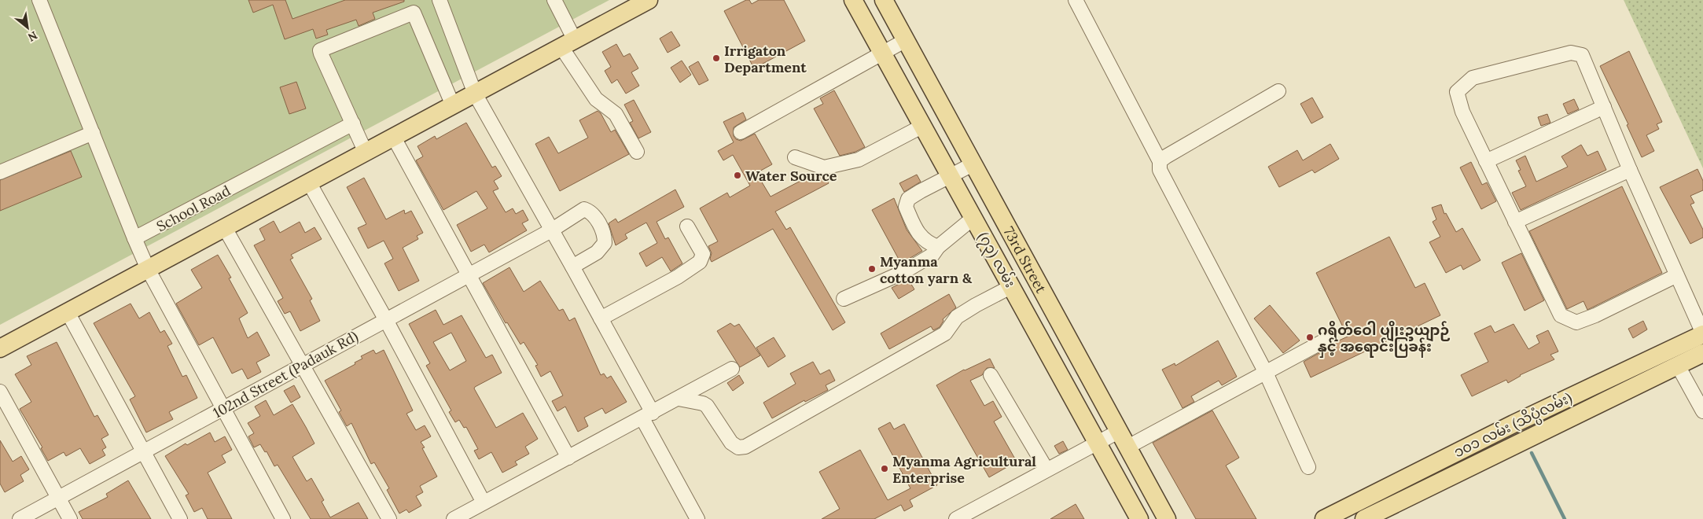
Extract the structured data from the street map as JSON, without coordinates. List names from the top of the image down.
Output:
{
  "streets": {
    "main road": ["(၇၃) လမ်း", "73rd Street", "၁၀၁ လမ်း (သိပ္ပံလမ်း)"],
    "lane": ["School Road", "102nd Street (Padauk Rd)"]
  },
  "places": [
    "Irrigaton Department",
    "Water Source",
    "Myanma cotton yarn &",
    "ဂရိတ်ဝေါ ပျိုးဥယျာဉ် နှင့် အရောင်းပြခန်း",
    "Myanma Agricultural Enterprise"
  ],
  "north": "bottom right"
}
